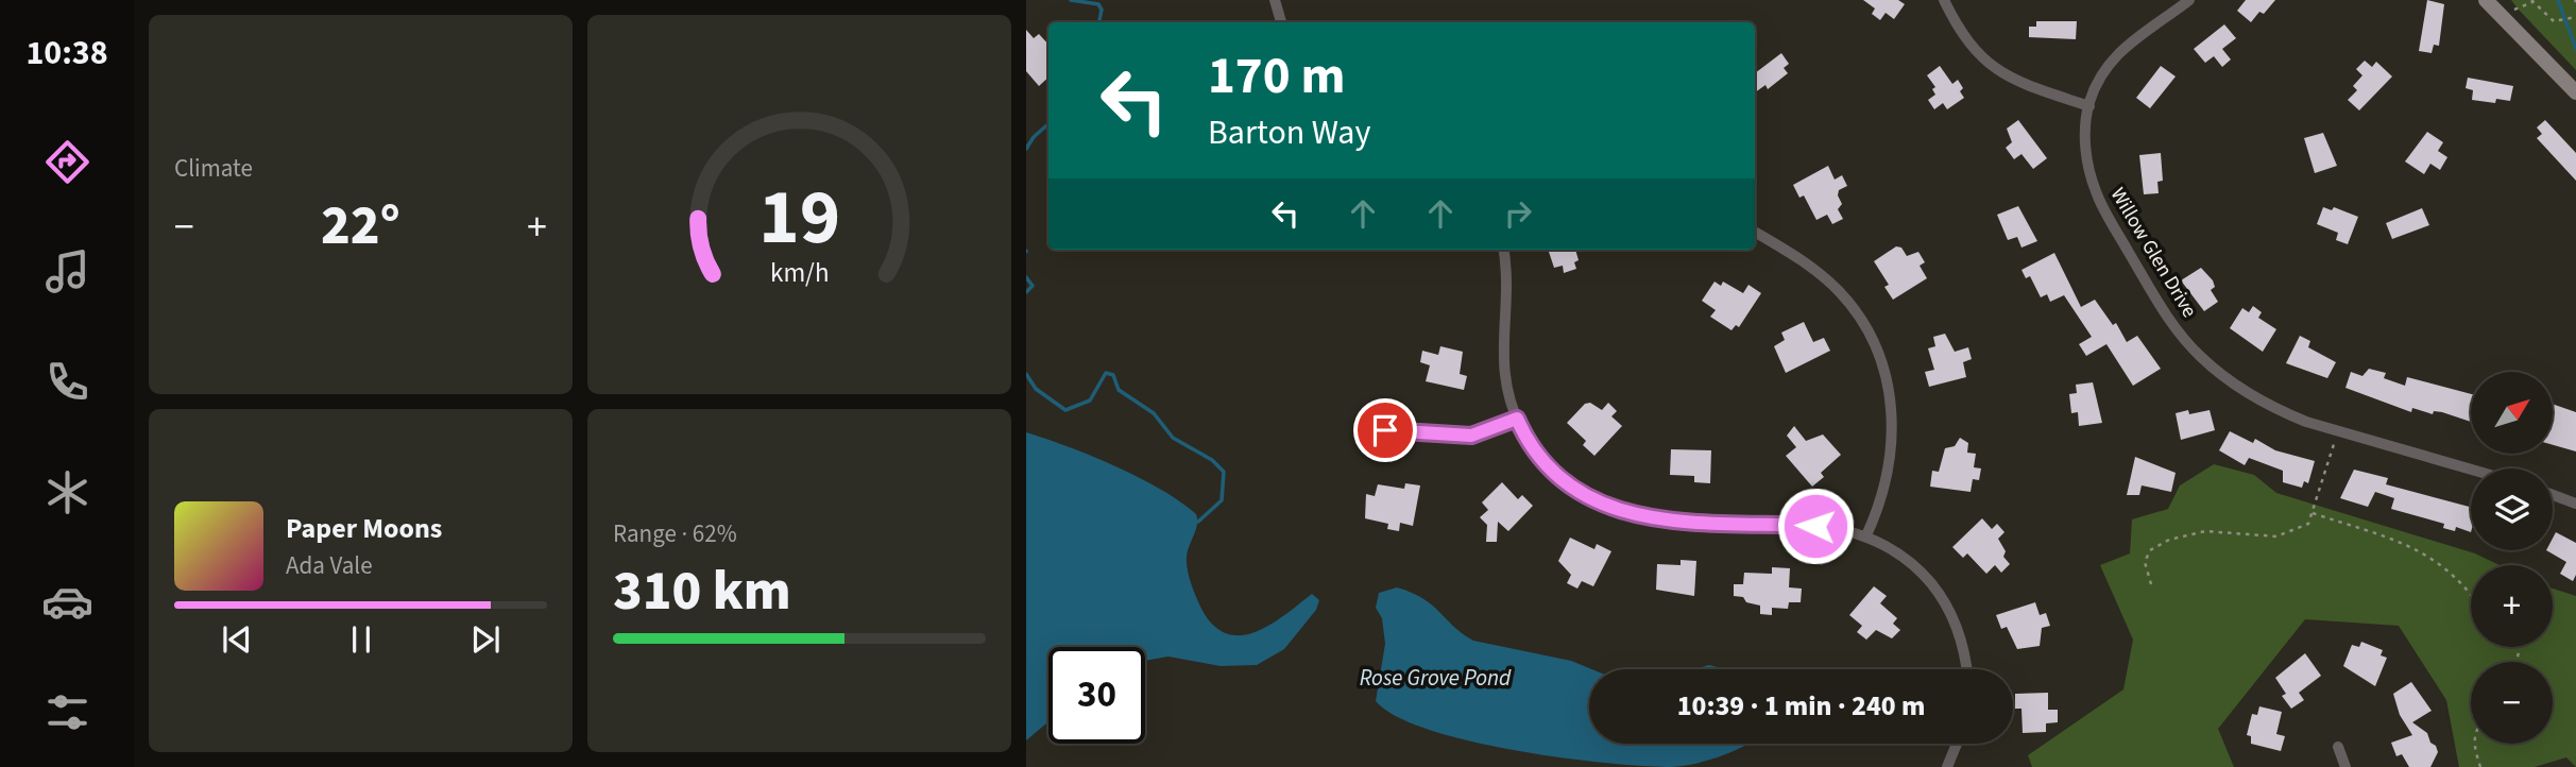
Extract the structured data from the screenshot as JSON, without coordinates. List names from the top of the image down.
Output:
{
  "streets": {
    "street": ["Willow Glen Drive"]
  },
  "water": ["Rose Grove Pond"],
  "north": "top right",
  "page": {
    "tabs": "10:38",
    "tile": [
      "Climate",
      ["Range · 62%", "310 km"]
    ],
    "turn": ["170 m", "Barton Way"],
    "heat": ["−", "22°", "+"],
    "map_buttons": ["+", "−"],
    "song": ["Paper Moons", "Ada Vale"],
    "limit": "30",
    "trip": "10:39 · 1 min · 240 m",
    "gauge": ["19", "km/h"]
  }
}
